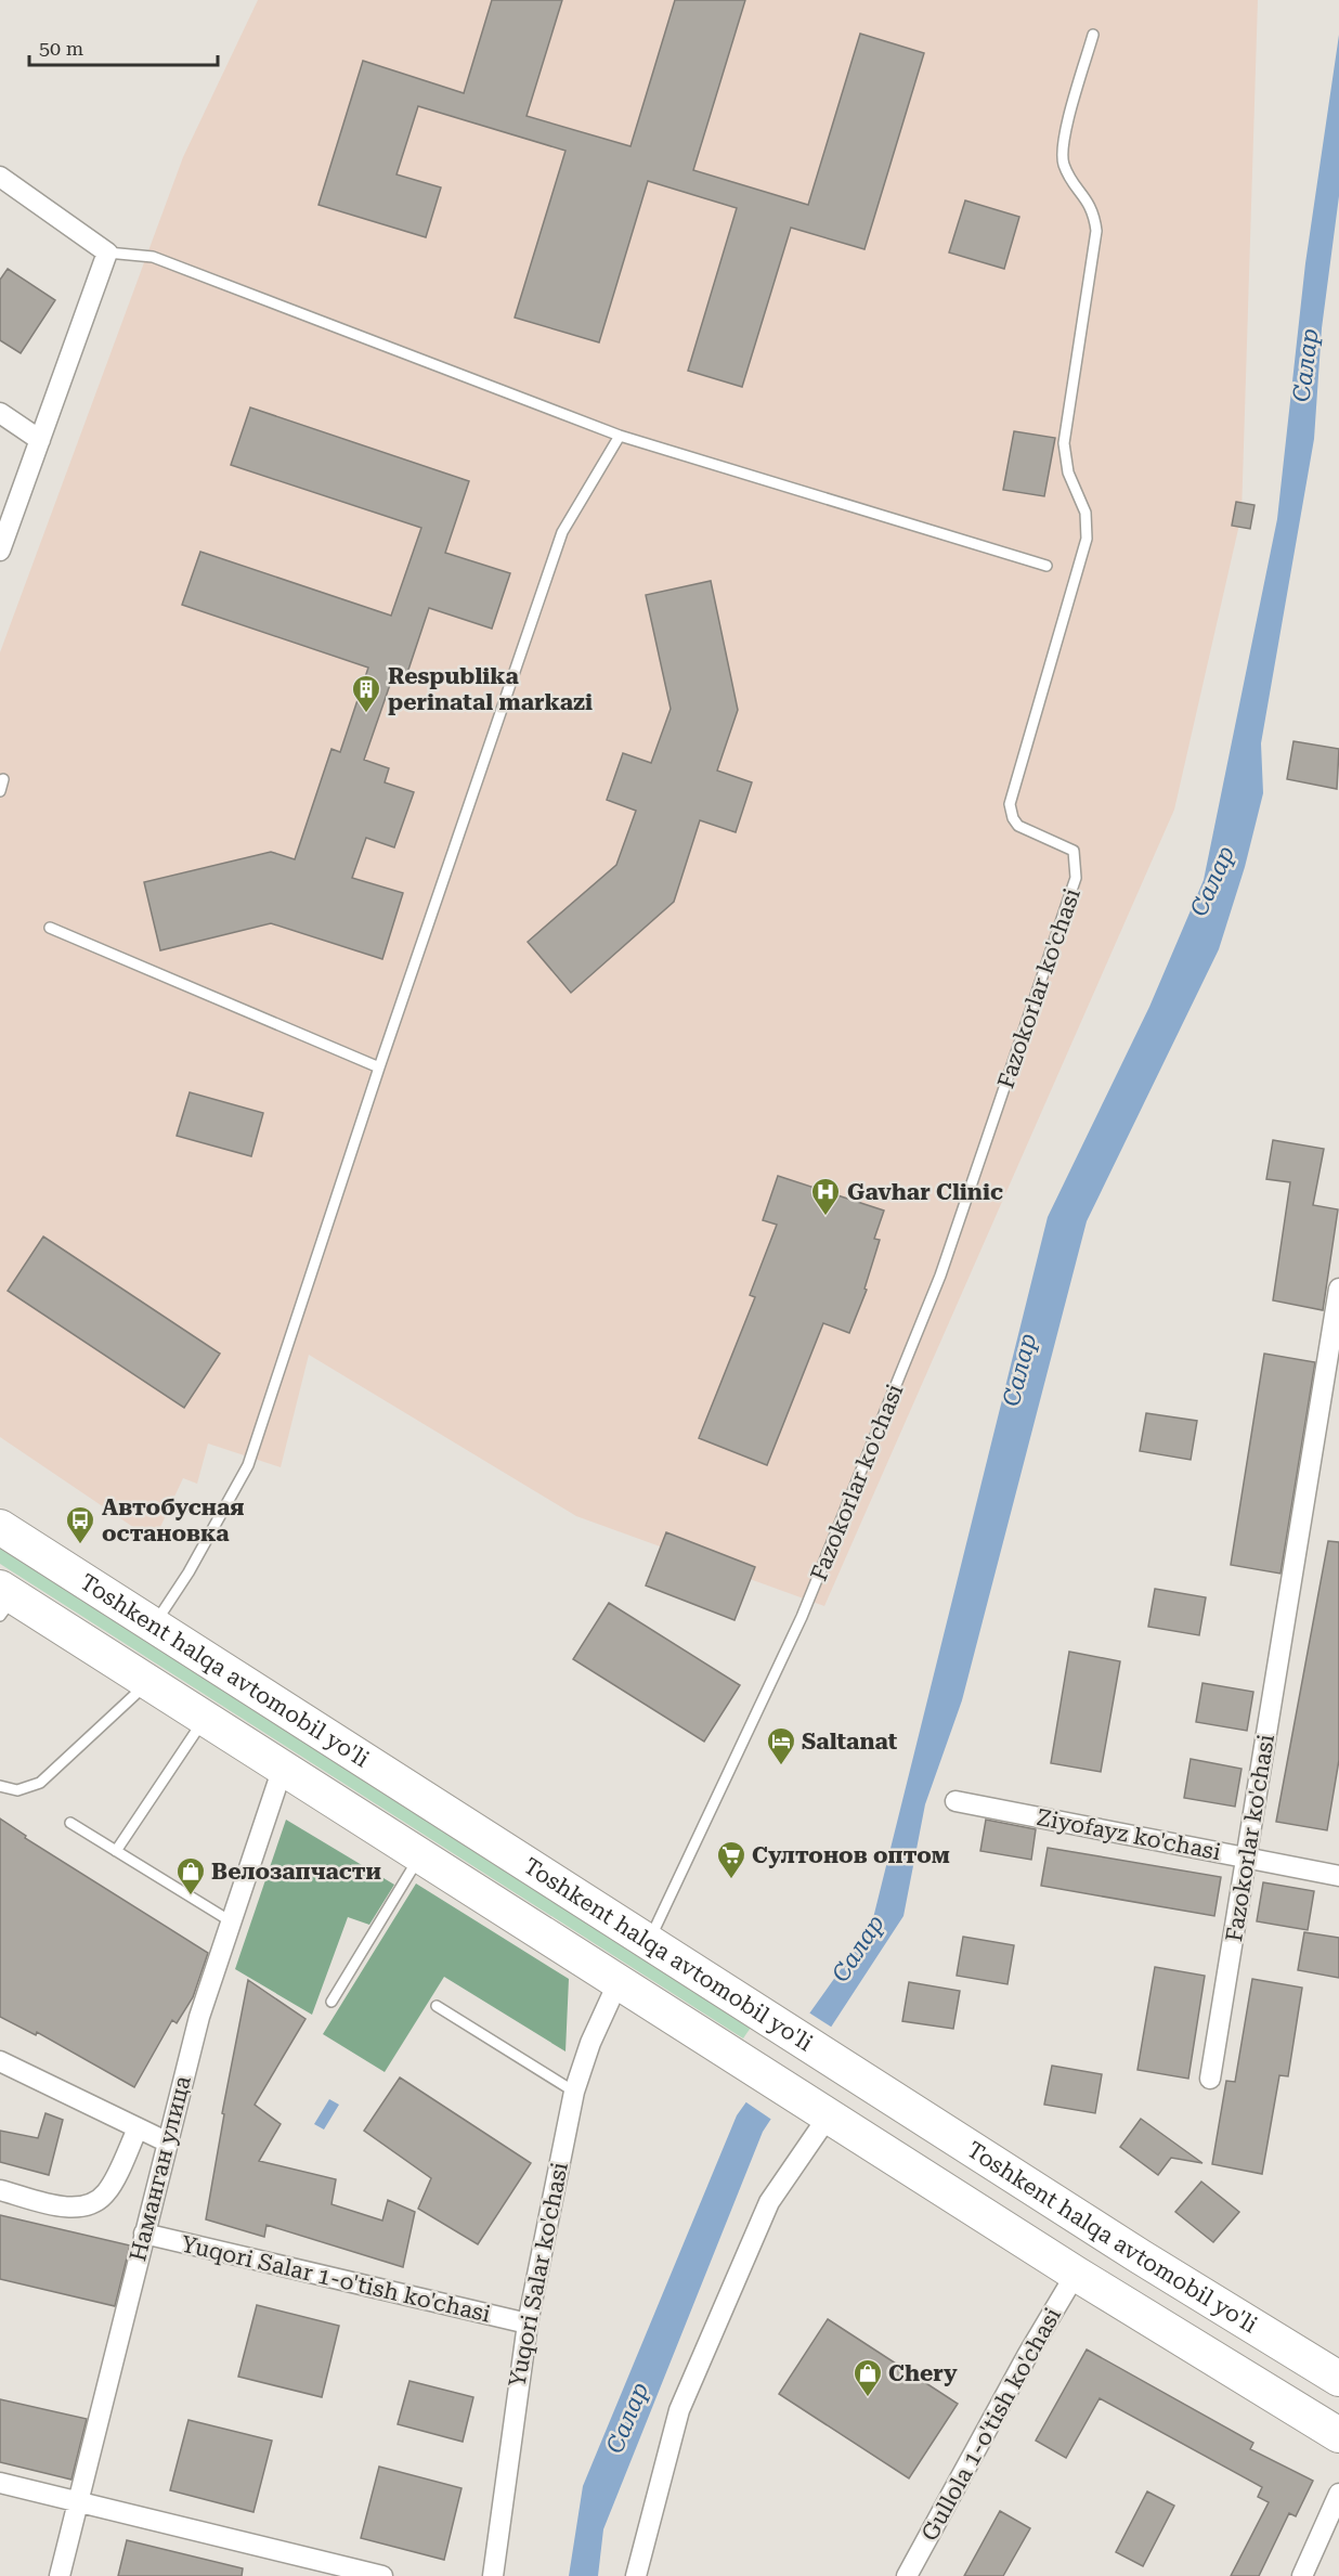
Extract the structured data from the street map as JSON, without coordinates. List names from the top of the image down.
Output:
{
  "streets": {
    "highway": ["Toshkent halqa avtomobil yo'li"],
    "street": [
      "Fazokorlar ko'chasi",
      "Ziyofayz ko'chasi",
      "Наманган улица",
      "Yuqori Salar ko'chasi",
      "Yuqori Salar 1-o'tish ko'chasi",
      "Gullola 1-o'tish ko'chasi"
    ]
  },
  "crossings": [
    ["Fazokorlar ko'chasi", "Toshkent halqa avtomobil yo'li"],
    ["Fazokorlar ko'chasi", "Ziyofayz ko'chasi"],
    ["Наманган улица", "Yuqori Salar 1-o'tish ko'chasi"],
    ["Yuqori Salar ko'chasi", "Yuqori Salar 1-o'tish ko'chasi"]
  ],
  "water": ["Салар"],
  "places": {
    "building": ["Respublika perinatal markazi"],
    "hospital": ["Gavhar Clinic"],
    "bus stop": ["Автобусная остановка"],
    "hotel": ["Saltanat"],
    "supermarket": ["Султонов оптом"],
    "shop": ["Велозапчасти", "Chery"]
  },
  "scale_bar": "50 m"
}
